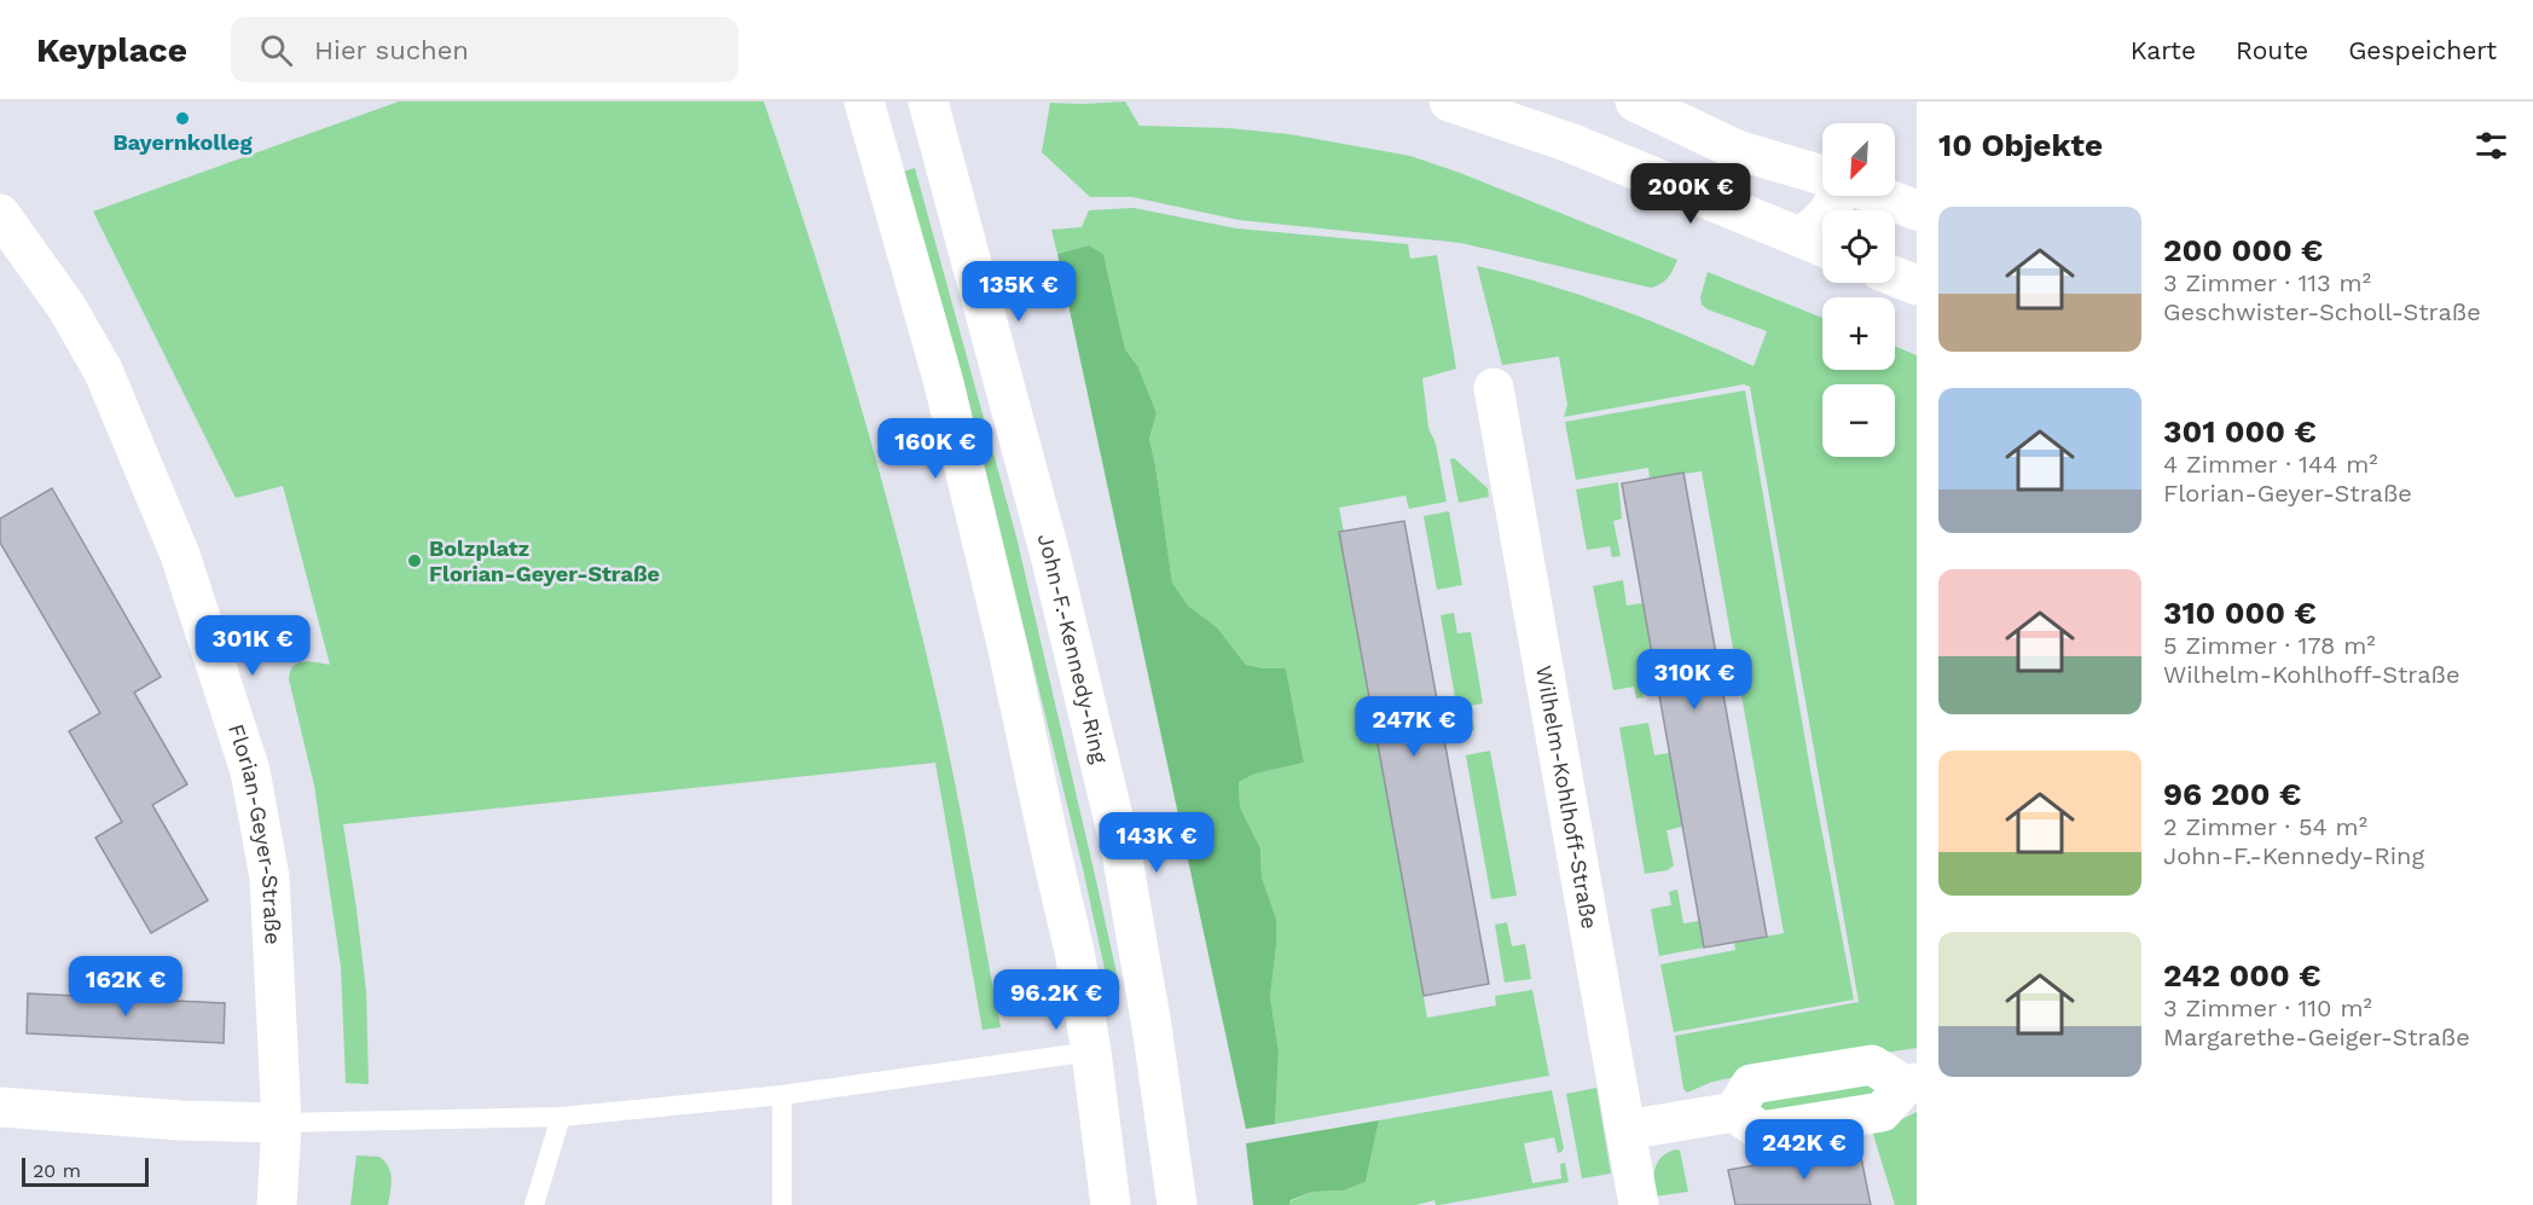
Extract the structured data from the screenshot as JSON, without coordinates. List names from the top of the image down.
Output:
{
  "streets": {
    "street": ["John-F.-Kennedy-Ring", "Wilhelm-Kohlhoff-Straße", "Florian-Geyer-Straße"]
  },
  "places": ["Bayernkolleg", "Bolzplatz Florian-Geyer-Straße"],
  "scale_bar": "20 m",
  "north": "bottom left",
  "page": {
    "header": "Keyplace",
    "search": "Hier suchen",
    "nav": ["Karte", "Route", "Gespeichert"],
    "heading": "10 Objekte",
    "map_buttons": ["+", "−"],
    "price": [
      "200K €",
      "135K €",
      "160K €",
      "301K €",
      "310K €",
      "247K €",
      "143K €",
      "162K €",
      "96.2K €",
      "242K €"
    ],
    "list": [
      {
        "name": "200 000 €",
        "note": "3 Zimmer · 113 m² · Geschwister-Scholl-Straße"
      },
      {
        "name": "301 000 €",
        "note": "4 Zimmer · 144 m² · Florian-Geyer-Straße"
      },
      {
        "name": "310 000 €",
        "note": "5 Zimmer · 178 m² · Wilhelm-Kohlhoff-Straße"
      },
      {
        "name": "96 200 €",
        "note": "2 Zimmer · 54 m² · John-F.-Kennedy-Ring"
      },
      {
        "name": "242 000 €",
        "note": "3 Zimmer · 110 m² · Margarethe-Geiger-Straße"
      }
    ],
    "scale": "20 m"
  }
}
